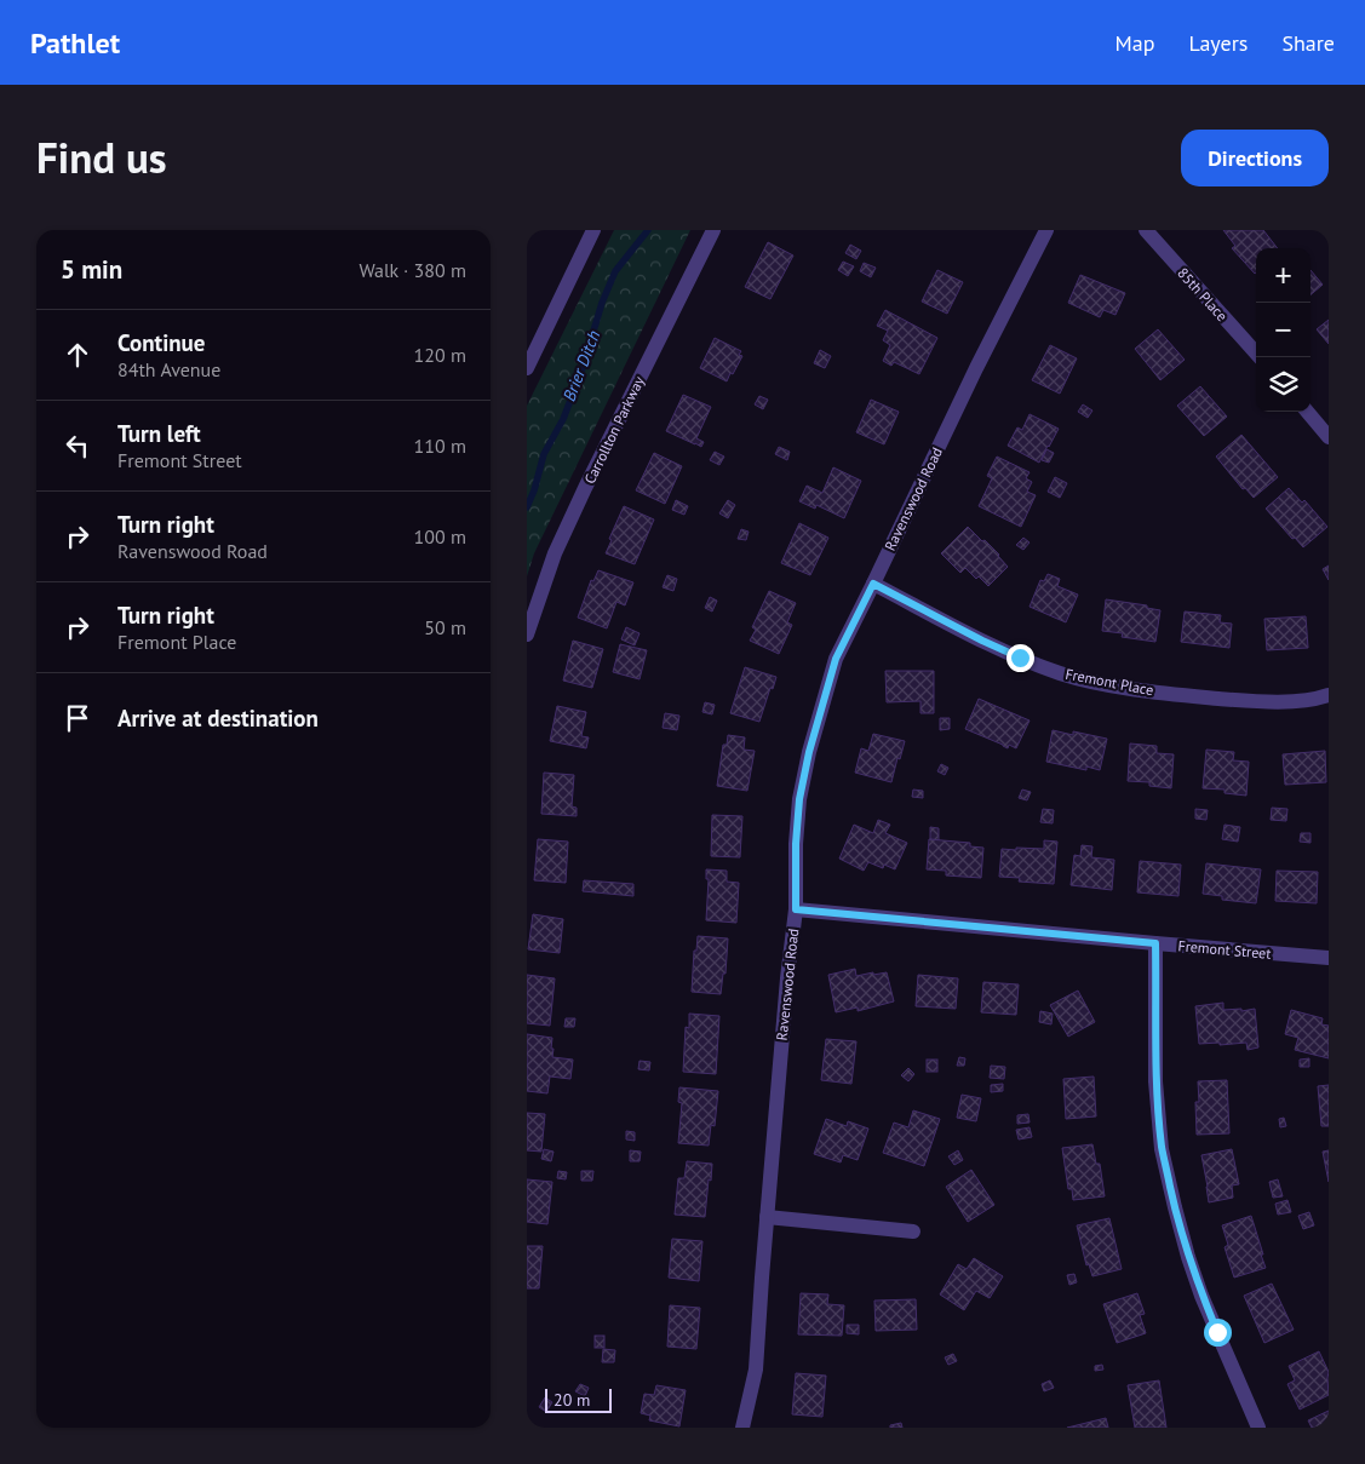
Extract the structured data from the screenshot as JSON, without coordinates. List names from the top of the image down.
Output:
{
  "streets": {
    "street": [
      "85th Place",
      "Carrollton Parkway",
      "Ravenswood Road",
      "Fremont Place",
      "Fremont Street"
    ]
  },
  "crossings": [
    ["Ravenswood Road", "Fremont Place"],
    ["Ravenswood Road", "Fremont Street"]
  ],
  "water": ["Brier Ditch"],
  "scale_bar": "20 m",
  "page": {
    "header": "Pathlet",
    "nav": ["Map", "Layers", "Share"],
    "title": "Find us",
    "buttons": "Directions",
    "heading": ["5 min", "Walk · 380 m"],
    "map_buttons": ["+", "−"],
    "list": [
      ["Continue", "84th Avenue", "120 m"],
      ["Turn left", "Fremont Street", "110 m"],
      ["Turn right", "Ravenswood Road", "100 m"],
      ["Turn right", "Fremont Place", "50 m"],
      "Arrive at destination"
    ],
    "scale": "20 m"
  }
}
